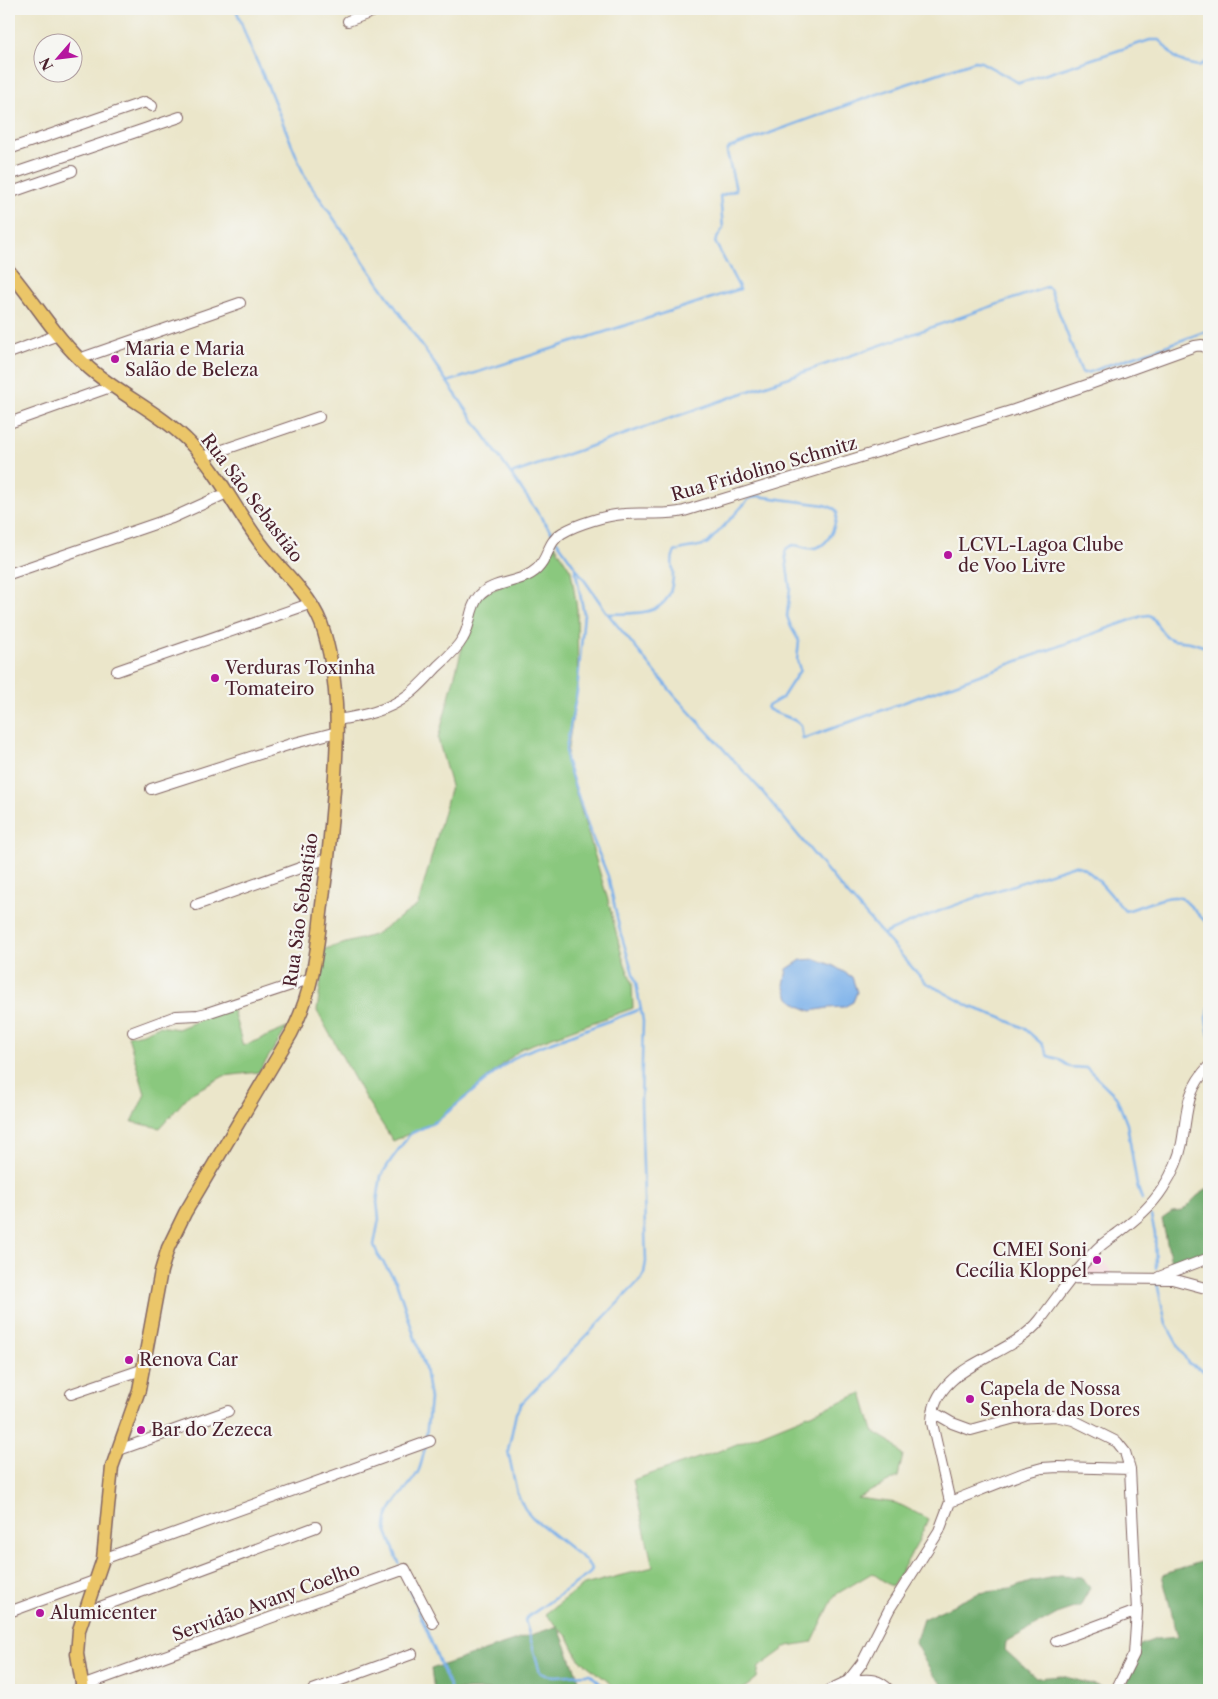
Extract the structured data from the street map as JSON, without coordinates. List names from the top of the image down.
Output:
{
  "streets": {
    "main road": ["Rua São Sebastião"],
    "street": ["Rua Fridolino Schmitz", "Servidão Avany Coelho"]
  },
  "crossings": [
    ["Rua Fridolino Schmitz", "Rua São Sebastião"],
    ["Rua São Sebastião", "Servidão Avany Coelho"]
  ],
  "places": [
    "Maria e Maria Salão de Beleza",
    "LCVL-Lagoa Clube de Voo Livre",
    "Verduras Toxinha Tomateiro",
    "CMEI Soni Cecília Kloppel",
    "Renova Car",
    "Capela de Nossa Senhora das Dores",
    "Bar do Zezeca",
    "Alumicenter"
  ],
  "north": "bottom left"
}
